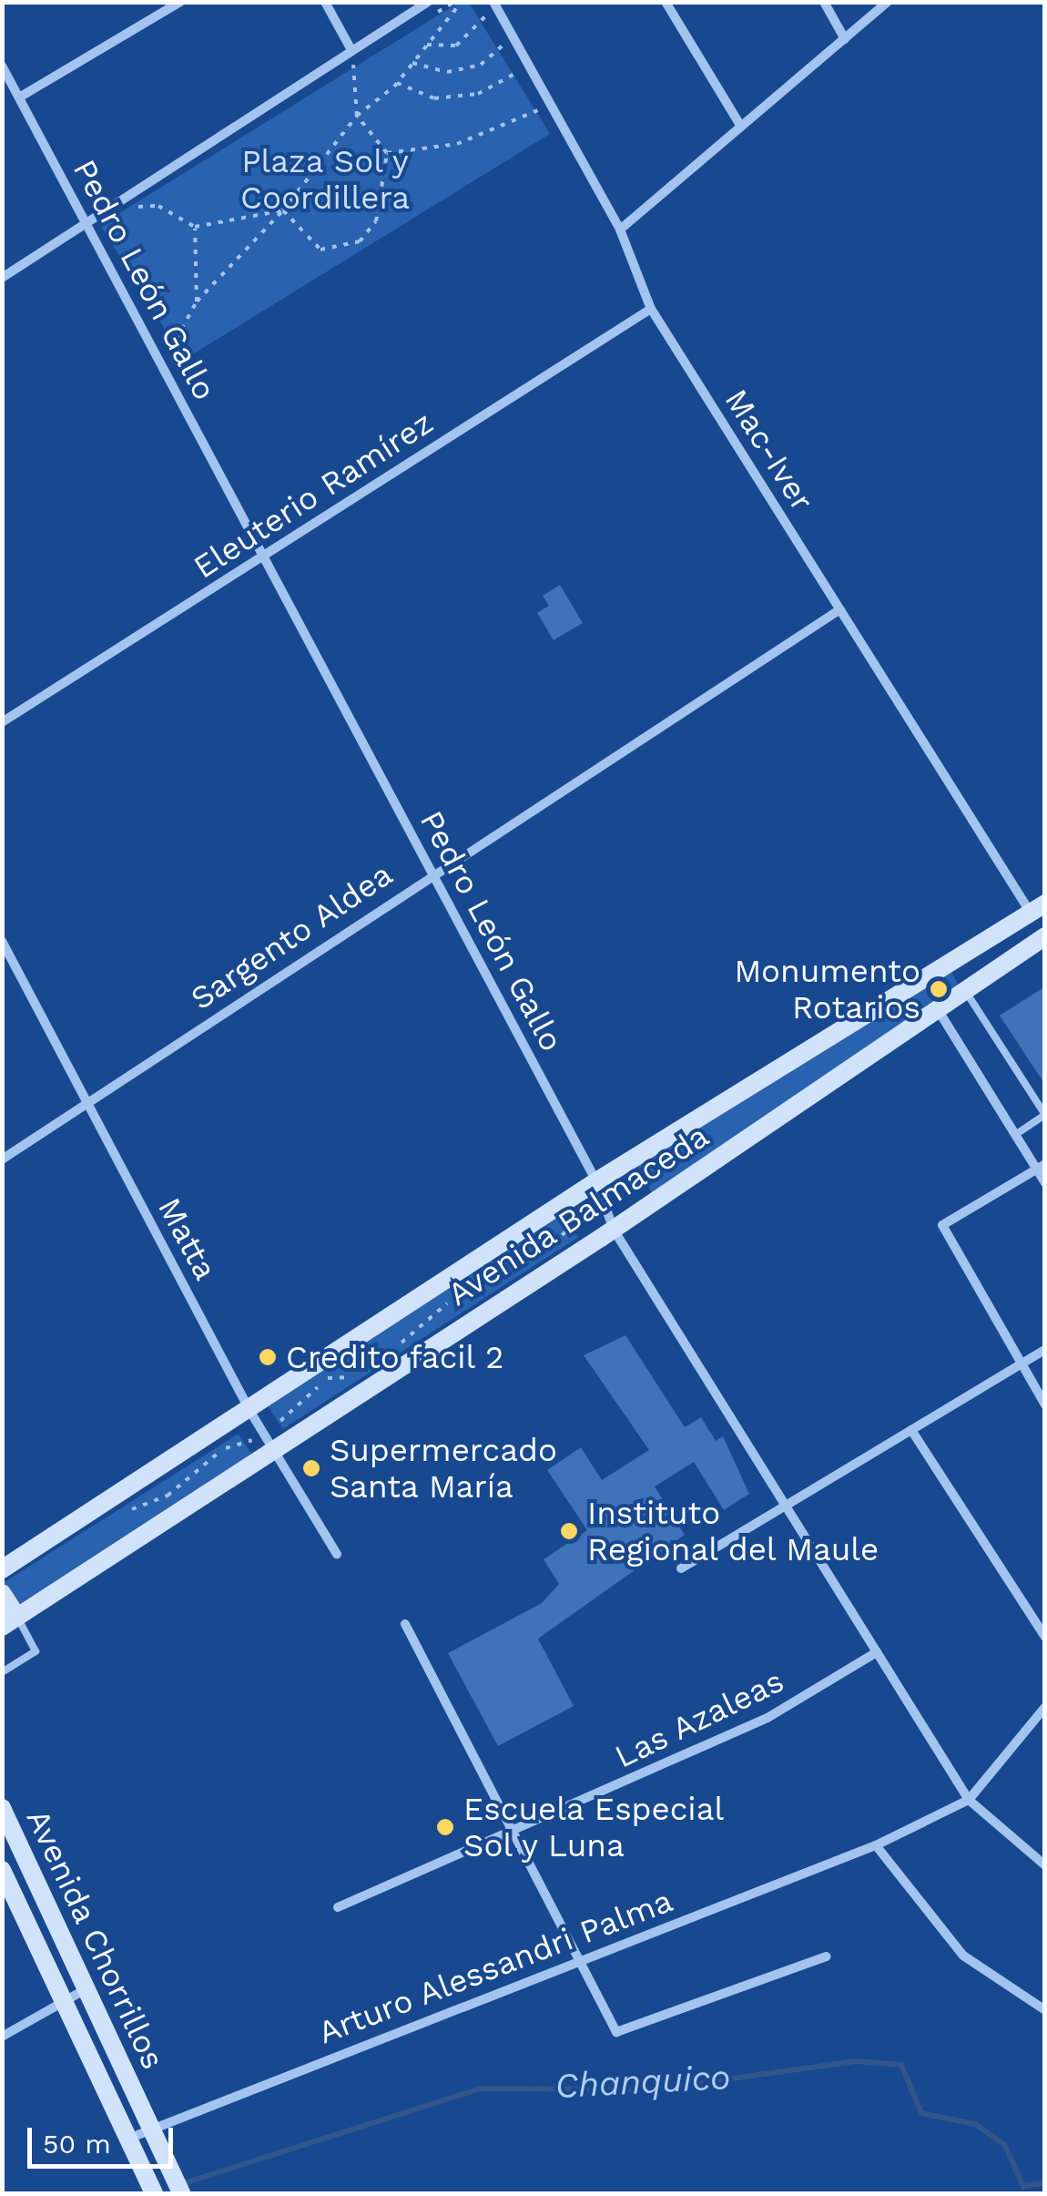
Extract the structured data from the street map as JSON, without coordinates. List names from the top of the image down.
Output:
{
  "streets": {
    "main road": ["Avenida Balmaceda", "Avenida Chorrillos"],
    "street": [
      "Pedro León Gallo",
      "Mac-Iver",
      "Eleuterio Ramírez",
      "Sargento Aldea",
      "Matta",
      "Las Azaleas",
      "Arturo Alessandri Palma"
    ]
  },
  "crossings": [
    ["Pedro León Gallo", "Eleuterio Ramírez"],
    ["Pedro León Gallo", "Sargento Aldea"],
    ["Pedro León Gallo", "Avenida Balmaceda"],
    ["Pedro León Gallo", "Las Azaleas"],
    ["Pedro León Gallo", "Arturo Alessandri Palma"],
    ["Mac-Iver", "Eleuterio Ramírez"],
    ["Mac-Iver", "Sargento Aldea"],
    ["Mac-Iver", "Avenida Balmaceda"],
    ["Sargento Aldea", "Matta"],
    ["Avenida Balmaceda", "Matta"],
    ["Avenida Chorrillos", "Arturo Alessandri Palma"]
  ],
  "water": ["Chanquico"],
  "parks": ["Plaza Sol y Coordillera"],
  "places": [
    "Monumento Rotarios",
    "Credito facil 2",
    "Supermercado Santa María",
    "Instituto Regional del Maule",
    "Escuela Especial Sol y Luna"
  ],
  "scale_bar": "50 m"
}
